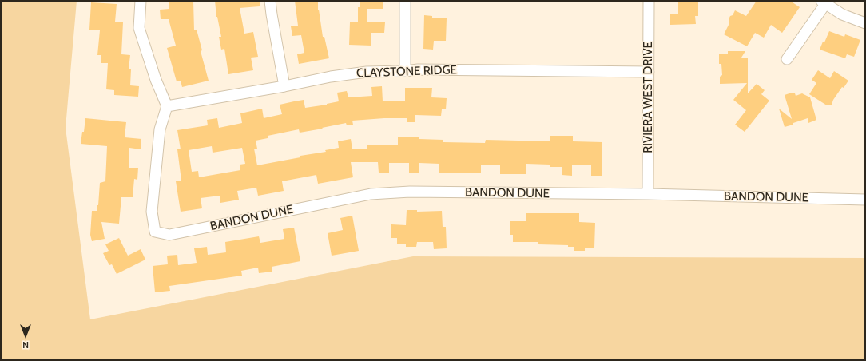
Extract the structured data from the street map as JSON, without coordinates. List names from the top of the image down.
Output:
{
  "streets": {
    "street": ["CLAYSTONE RIDGE", "RIVIERA WEST DRIVE", "BANDON DUNE"]
  },
  "crossings": [
    ["CLAYSTONE RIDGE", "RIVIERA WEST DRIVE"],
    ["CLAYSTONE RIDGE", "BANDON DUNE"],
    ["RIVIERA WEST DRIVE", "BANDON DUNE"]
  ],
  "north": "bottom"
}
